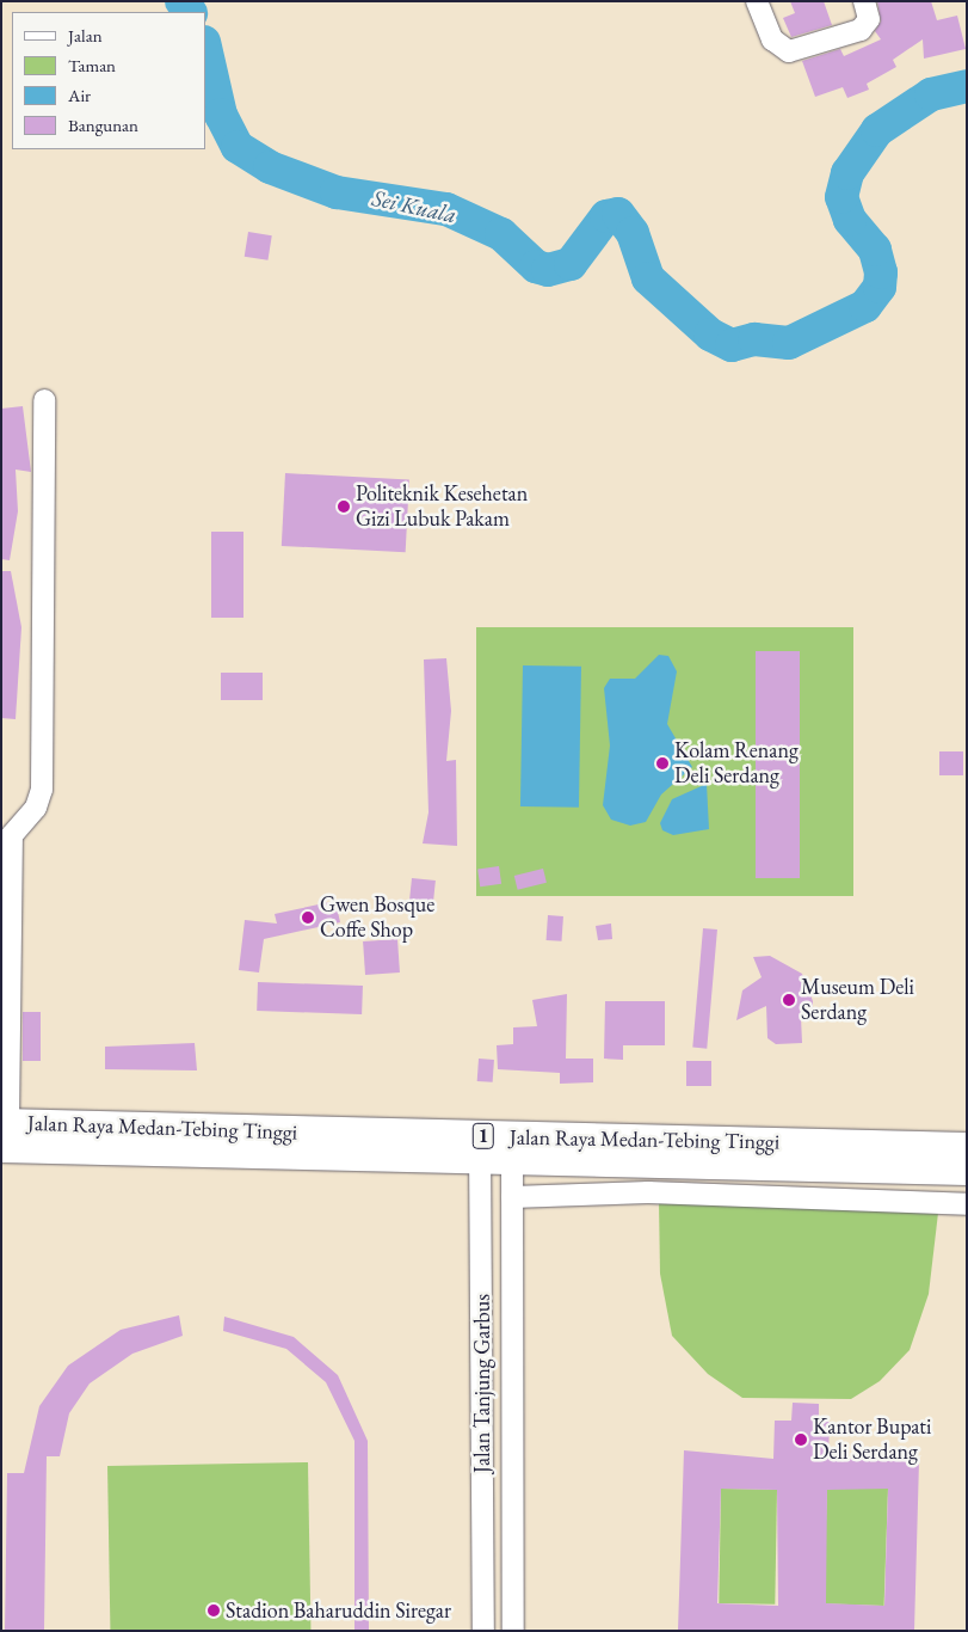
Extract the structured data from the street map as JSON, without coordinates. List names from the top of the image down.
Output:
{
  "streets": {
    "highway": ["Jalan Raya Medan-Tebing Tinggi", "1"],
    "street": ["Jalan Tanjung Garbus"]
  },
  "crossings": [
    ["Jalan Raya Medan-Tebing Tinggi", "Jalan Tanjung Garbus"]
  ],
  "water": ["Sei Kuala"],
  "places": [
    "Politeknik Kesehetan Gizi Lubuk Pakam",
    "Kolam Renang Deli Serdang",
    "Gwen Bosque Coffe Shop",
    "Museum Deli Serdang",
    "Kantor Bupati Deli Serdang",
    "Stadion Baharuddin Siregar"
  ],
  "legend": [
    "Jalan",
    "Taman",
    "Air",
    "Bangunan"
  ]
}
